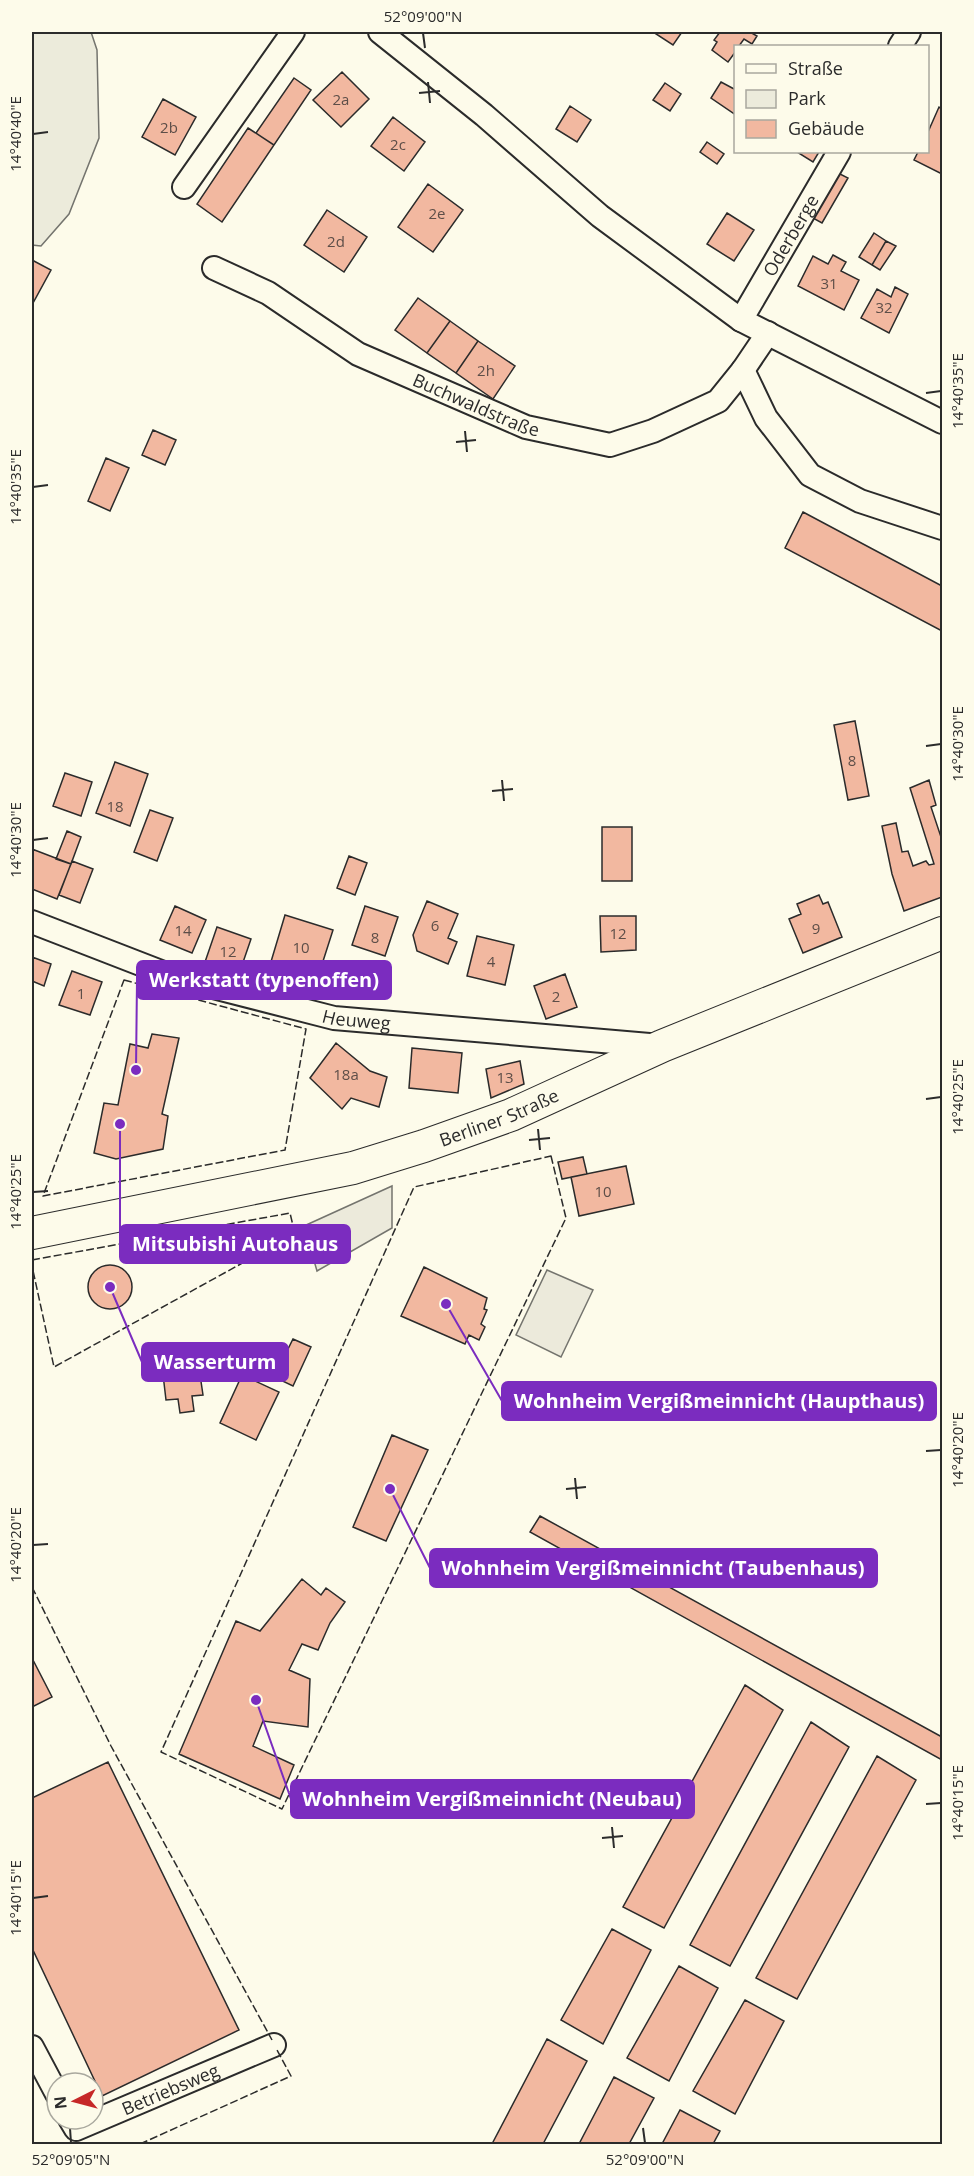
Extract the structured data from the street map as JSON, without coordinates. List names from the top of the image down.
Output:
{
  "streets": {
    "main road": ["Berliner Straße"],
    "street": [
      "Oderberge",
      "Buchwaldstraße",
      "Heuweg",
      "Betriebsweg"
    ]
  },
  "crossings": [
    ["Heuweg", "Berliner Straße"]
  ],
  "places": [
    "Werkstatt (typenoffen)",
    "Mitsubishi Autohaus",
    "Wasserturm",
    "Wohnheim Vergißmeinnicht (Haupthaus)",
    "Wohnheim Vergißmeinnicht (Taubenhaus)",
    "Wohnheim Vergißmeinnicht (Neubau)"
  ],
  "house_numbers": [
    "2a",
    "2b",
    "2c",
    "2e",
    "2d",
    "31",
    "32",
    "2h",
    "8",
    "18",
    "6",
    "9",
    "14",
    "12",
    "8",
    "10",
    "12",
    "4",
    "1",
    "2",
    "18a",
    "13",
    "10"
  ],
  "legend": ["Straße", "Park", "Gebäude"],
  "north": "left",
  "coordinates": [
    "52°09'00\"N",
    "14°40'40\"E",
    "14°40'35\"E",
    "14°40'30\"E",
    "14°40'25\"E",
    "14°40'20\"E",
    "14°40'15\"E",
    "52°09'05\"N"
  ]
}
